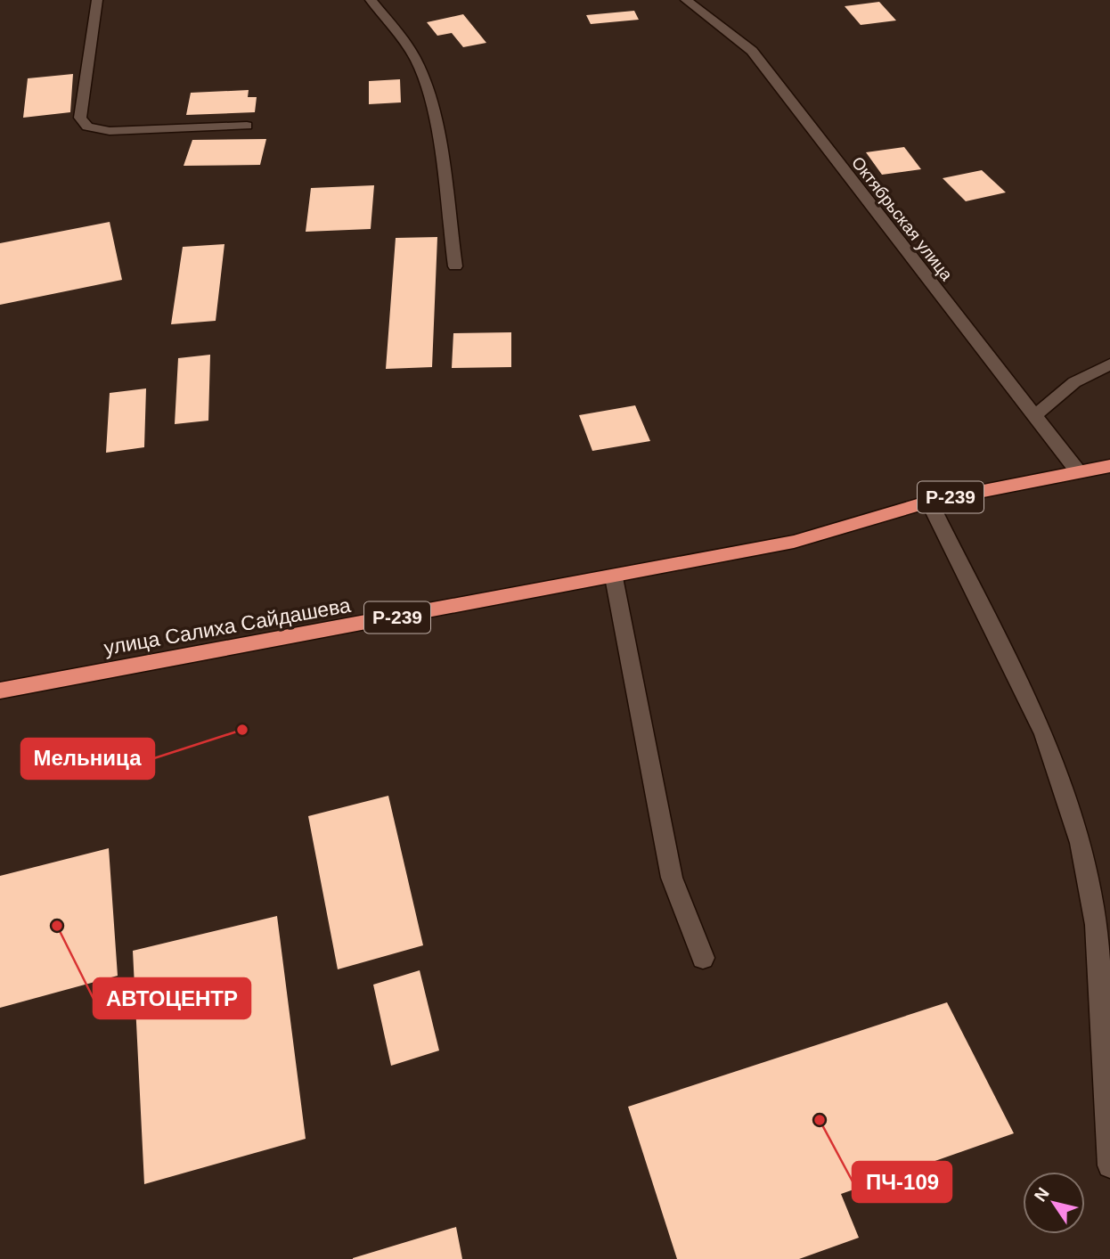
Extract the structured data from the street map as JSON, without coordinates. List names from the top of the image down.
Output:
{
  "streets": {
    "highway": ["Р-239", "улица Салиха Сайдашева"],
    "street": ["Октябрьская улица"]
  },
  "crossings": [
    ["Октябрьская улица", "Р-239"],
    ["Р-239", "улица Салиха Сайдашева"]
  ],
  "places": ["Мельница", "АВТОЦЕНТР", "ПЧ-109"],
  "north": "top left"
}
